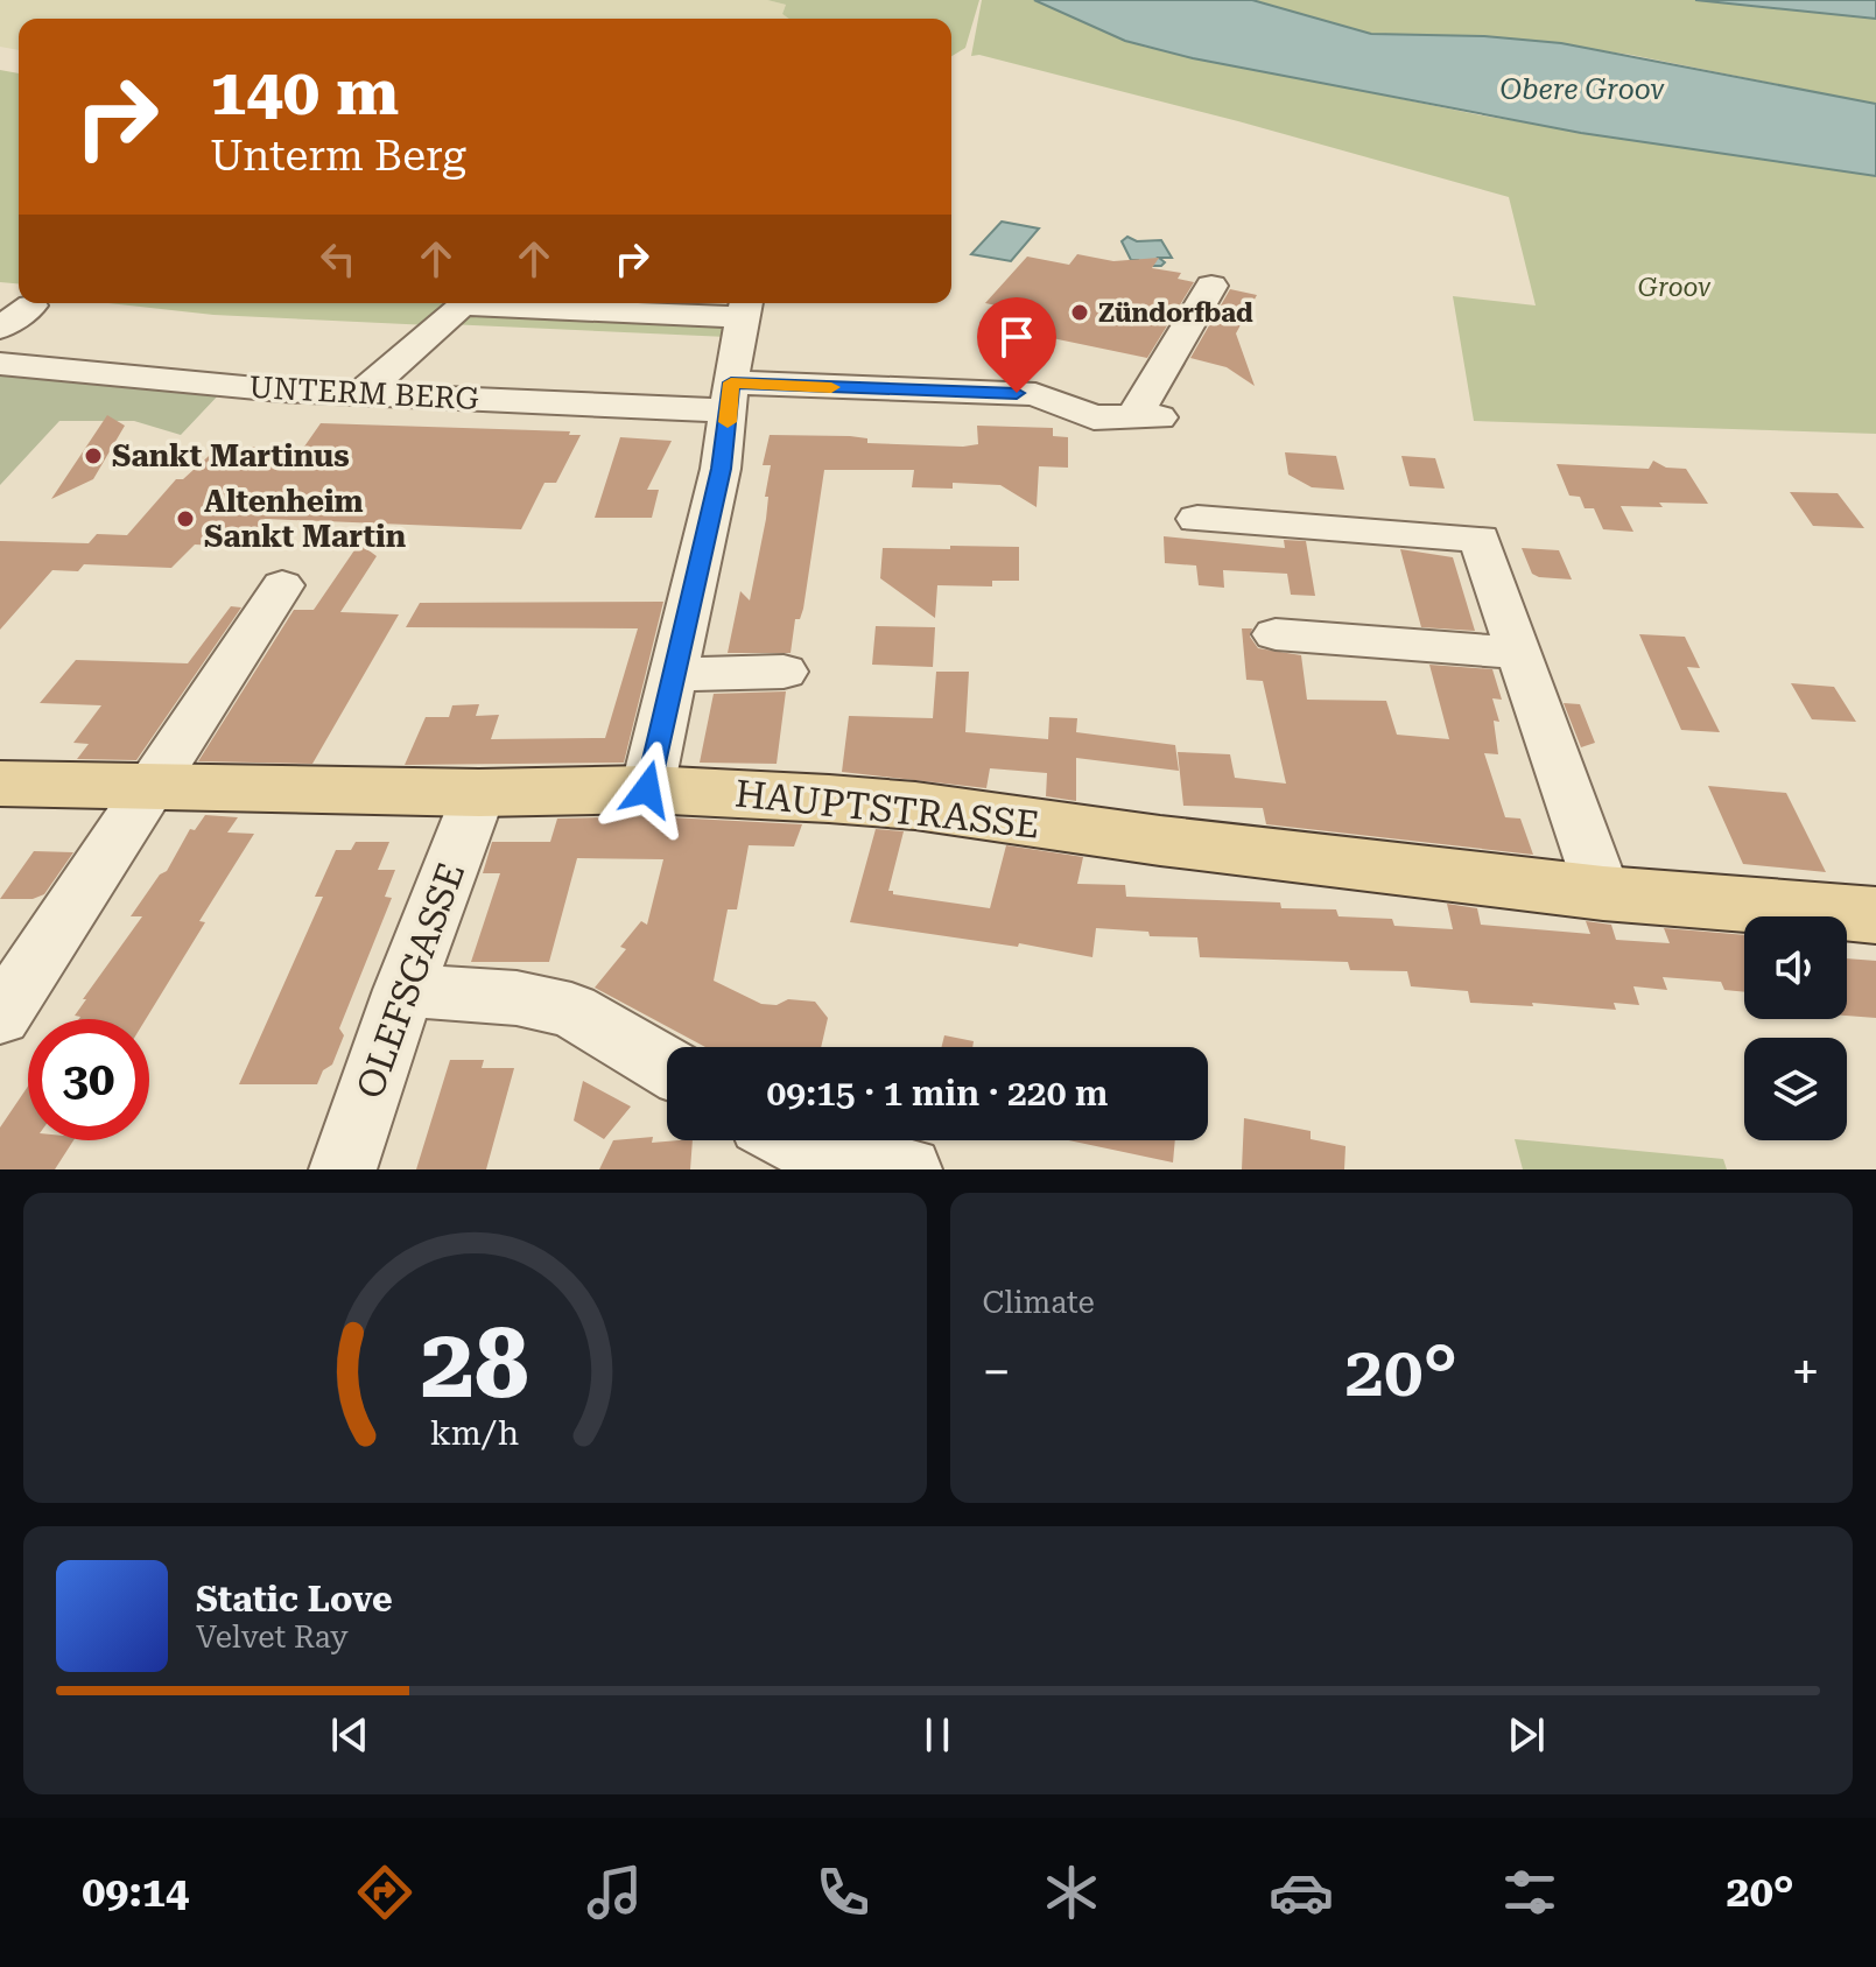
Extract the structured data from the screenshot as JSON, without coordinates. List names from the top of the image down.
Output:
{
  "streets": {
    "main road": ["HAUPTSTRASSE"],
    "street": ["UNTERM BERG", "OLEFSGASSE"]
  },
  "crossings": [
    ["HAUPTSTRASSE", "OLEFSGASSE"]
  ],
  "water": ["Obere Groov"],
  "parks": ["Groov"],
  "places": ["Zündorfbad", "Sankt Martinus", "Altenheim Sankt Martin"],
  "page": {
    "turn": ["140 m", "Unterm Berg"],
    "limit": "30",
    "trip": "09:15 · 1 min · 220 m",
    "tile": "Climate",
    "heat": ["−", "20°", "+"],
    "song": ["Static Love", "Velvet Ray"],
    "tabs": ["09:14", "20°"],
    "gauge": ["28", "km/h"]
  }
}
